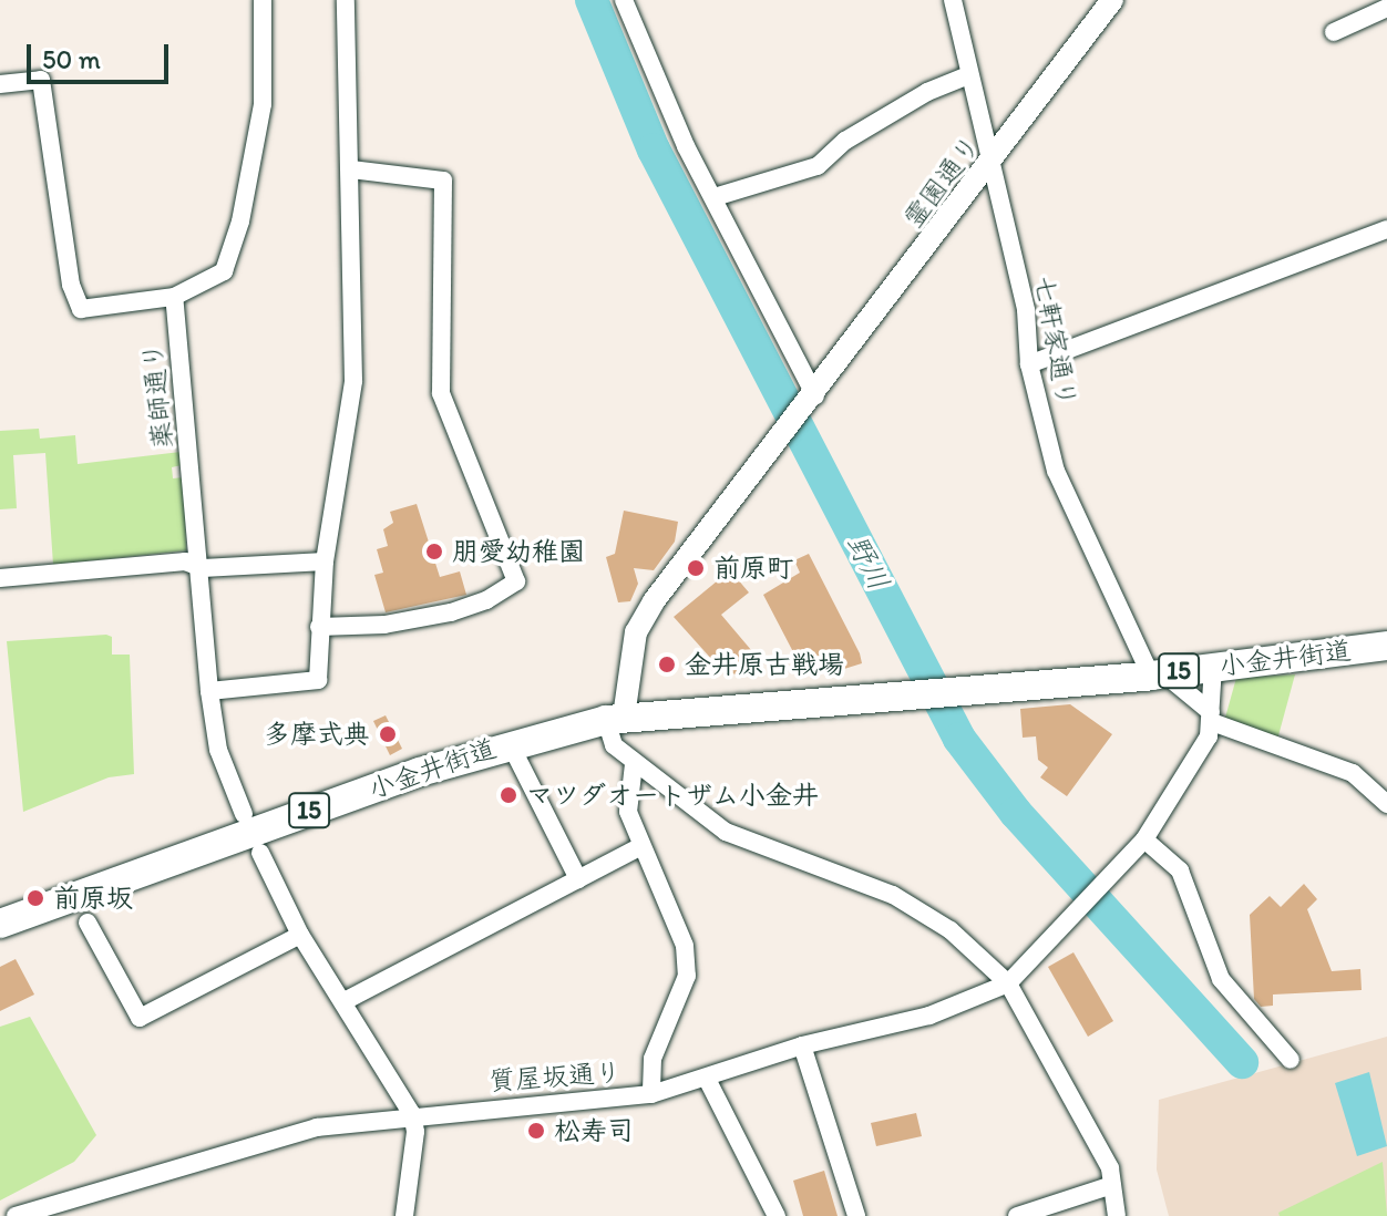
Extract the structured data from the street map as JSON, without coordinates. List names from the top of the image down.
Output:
{
  "streets": {
    "main road": ["小金井街道", "15"],
    "street": [
      "霊園通り",
      "七軒家通り",
      "薬師通り",
      "質屋坂通り"
    ]
  },
  "crossings": [
    ["霊園通り", "七軒家通り"],
    ["霊園通り", "小金井街道"],
    ["七軒家通り", "小金井街道"]
  ],
  "water": ["野川"],
  "places": [
    "朋愛幼稚園",
    "前原町",
    "金井原古戦場",
    "多摩式典",
    "マツダオートザム小金井",
    "前原坂",
    "松寿司"
  ],
  "scale_bar": "50 m"
}
